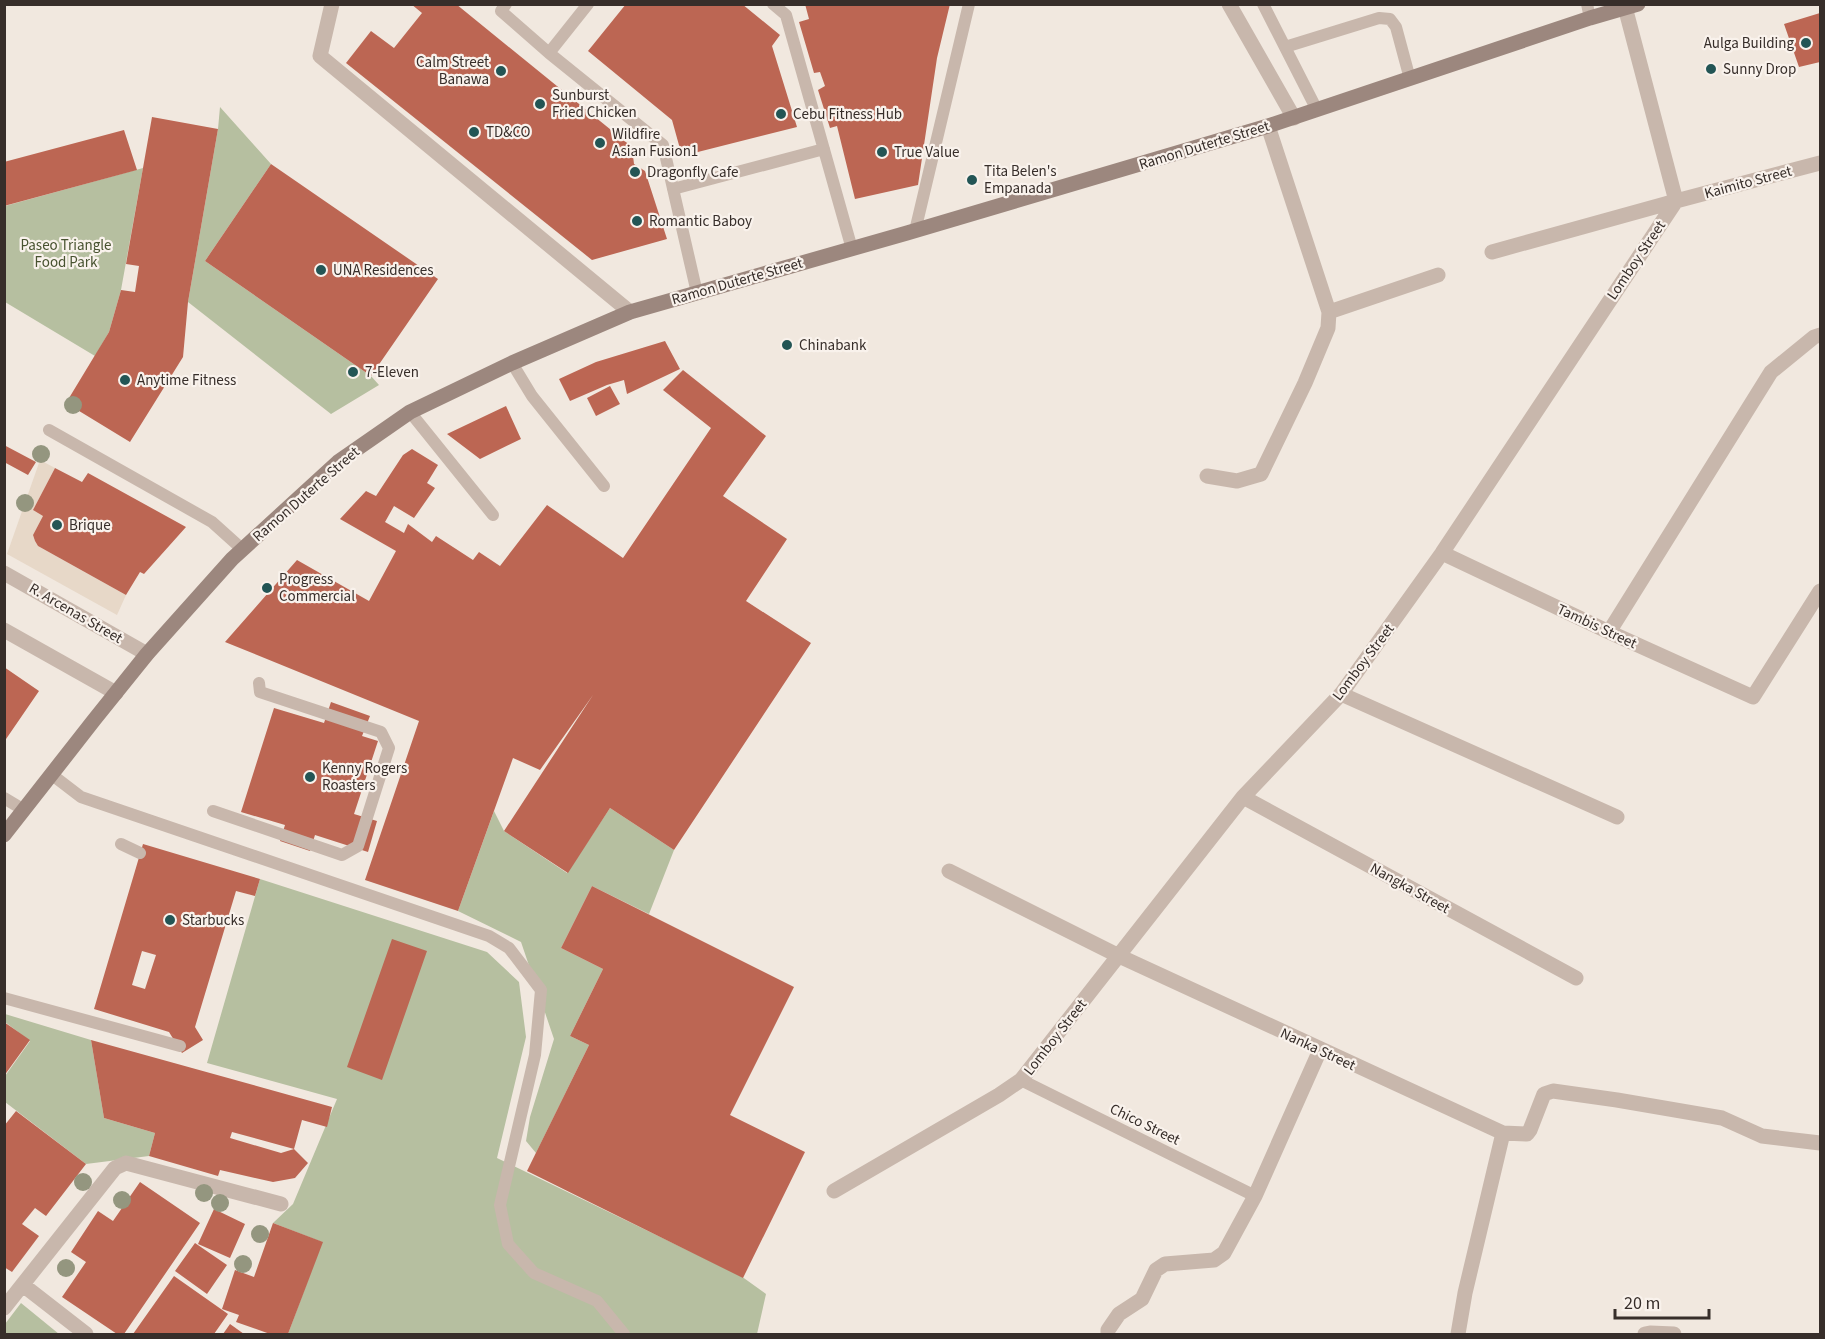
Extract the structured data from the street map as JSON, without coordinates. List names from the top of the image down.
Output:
{
  "streets": {
    "main road": ["Ramon Duterte Street"],
    "street": [
      "Kaimito Street",
      "Lomboy Street",
      "R. Arcenas Street",
      "Tambis Street",
      "Nangka Street",
      "Nanka Street"
    ],
    "lane": ["Chico Street"]
  },
  "crossings": [
    ["Ramon Duterte Street", "R. Arcenas Street"],
    ["Kaimito Street", "Lomboy Street"],
    ["Lomboy Street", "Tambis Street"],
    ["Lomboy Street", "Nangka Street"],
    ["Lomboy Street", "Nanka Street"],
    ["Lomboy Street", "Chico Street"]
  ],
  "parks": ["Paseo Triangle Food Park"],
  "places": [
    "Aulga Building",
    "Sunny Drop",
    "Calm Street Banawa",
    "Sunburst Fried Chicken",
    "Cebu Fitness Hub",
    "TD&CO",
    "Wildfire Asian Fusion1",
    "True Value",
    "Dragonfly Cafe",
    "Tita Belen's Empanada",
    "Romantic Baboy",
    "UNA Residences",
    "Chinabank",
    "7-Eleven",
    "Anytime Fitness",
    "Brique",
    "Progress Commercial",
    "Kenny Rogers Roasters",
    "Starbucks"
  ],
  "scale_bar": "20 m"
}
